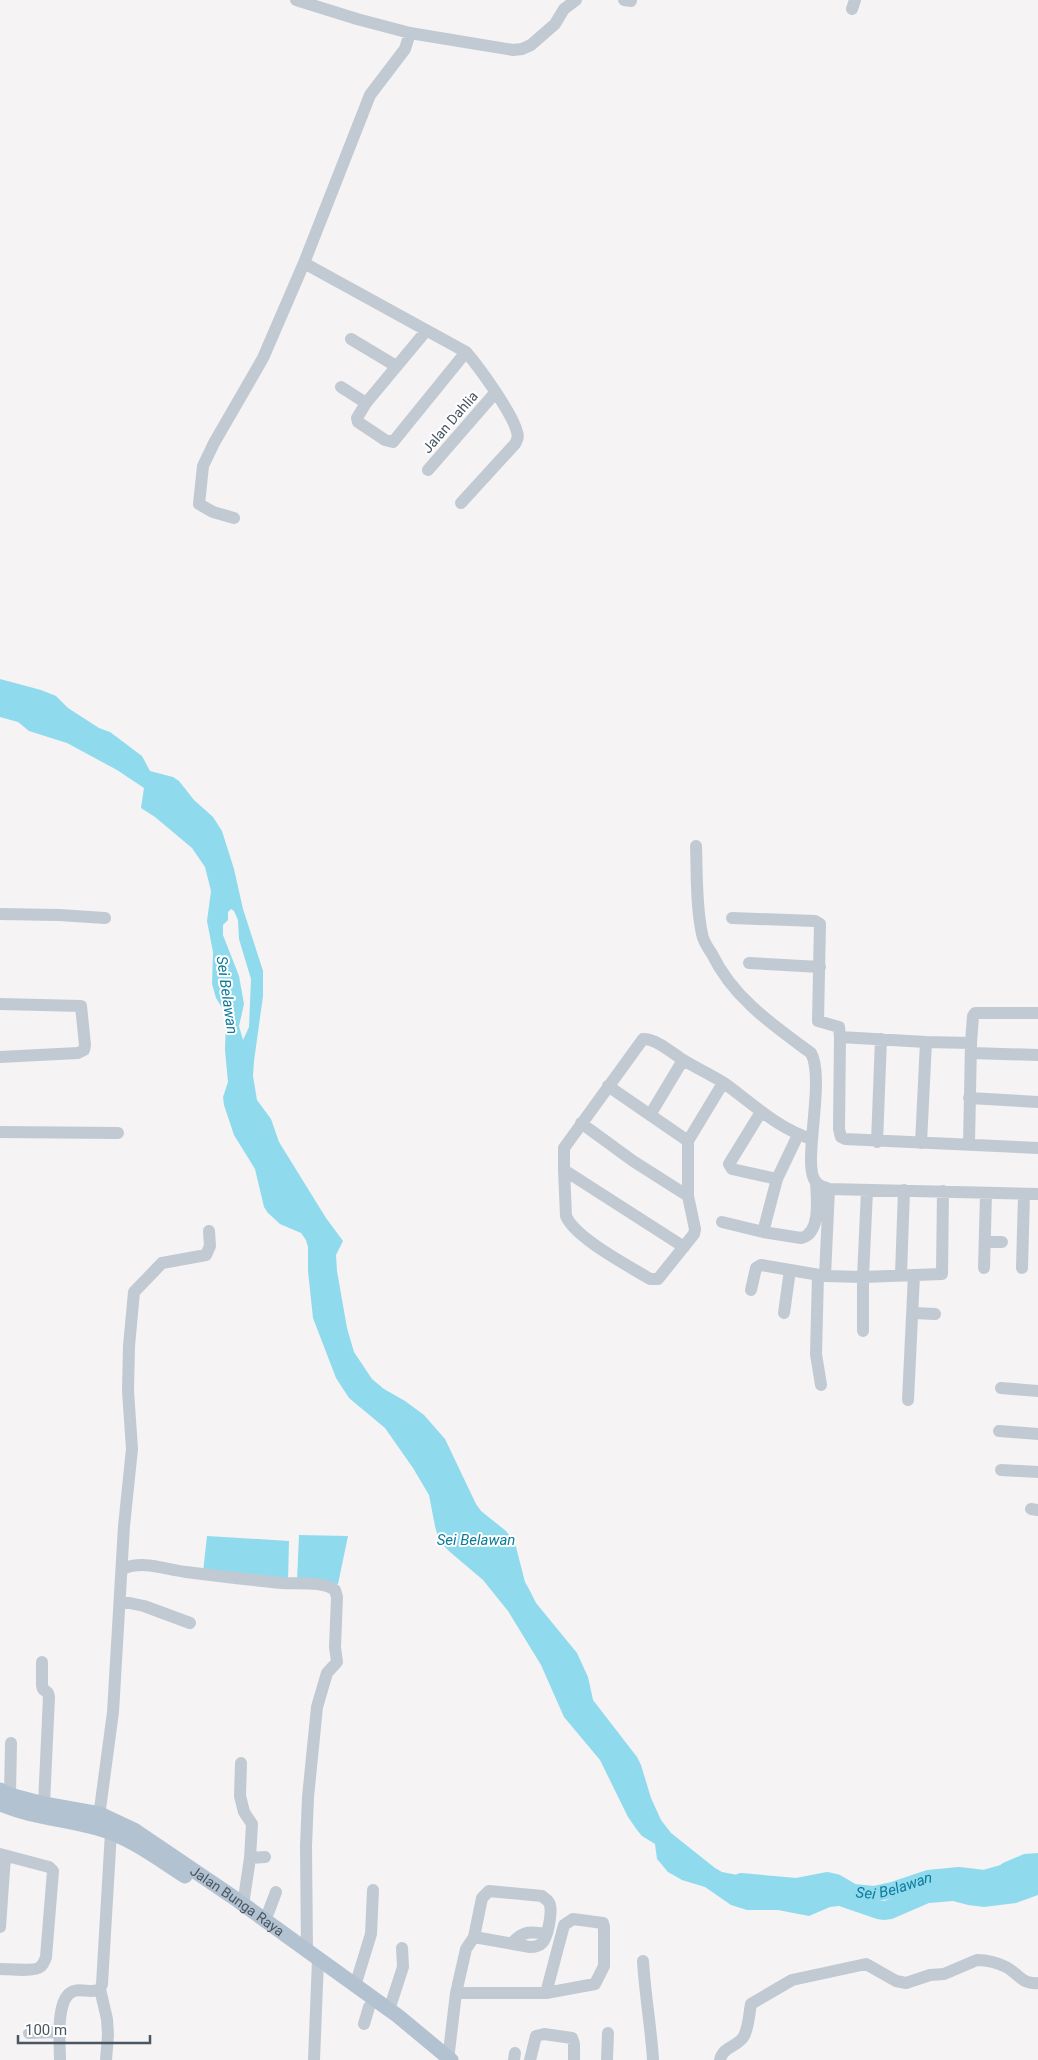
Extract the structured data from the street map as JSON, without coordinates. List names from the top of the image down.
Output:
{
  "streets": {
    "main road": ["Jalan Bunga Raya"],
    "street": ["Jalan Dahlia"]
  },
  "water": ["Sei Belawan"],
  "scale_bar": "100 m"
}
